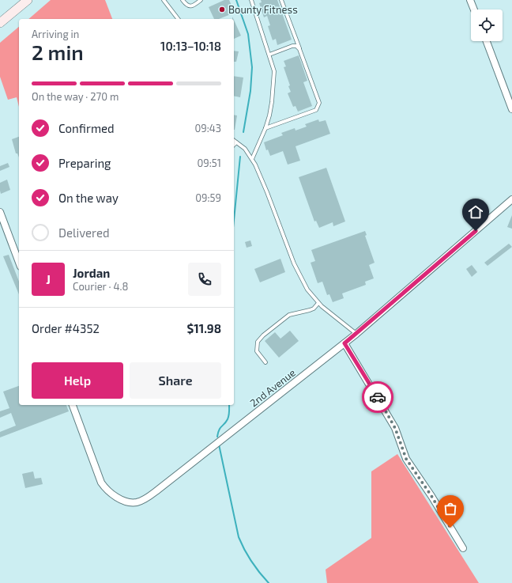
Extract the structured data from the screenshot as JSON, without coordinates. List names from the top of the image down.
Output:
{
  "streets": {
    "street": ["2nd Avenue"]
  },
  "places": ["Bounty Fitness"],
  "page": {
    "heading": ["2 min", "Arriving in", "10:13–10:18"],
    "panel": [
      "Jordan",
      "Courier · 4.8",
      "Order #4352",
      "$11.98"
    ],
    "bar": "On the way · 270 m",
    "list": [
      ["Confirmed", "09:43"],
      ["Preparing", "09:51"],
      ["On the way", "09:59"],
      "Delivered"
    ],
    "round": "J",
    "buttons": ["Help", "Share"]
  }
}
